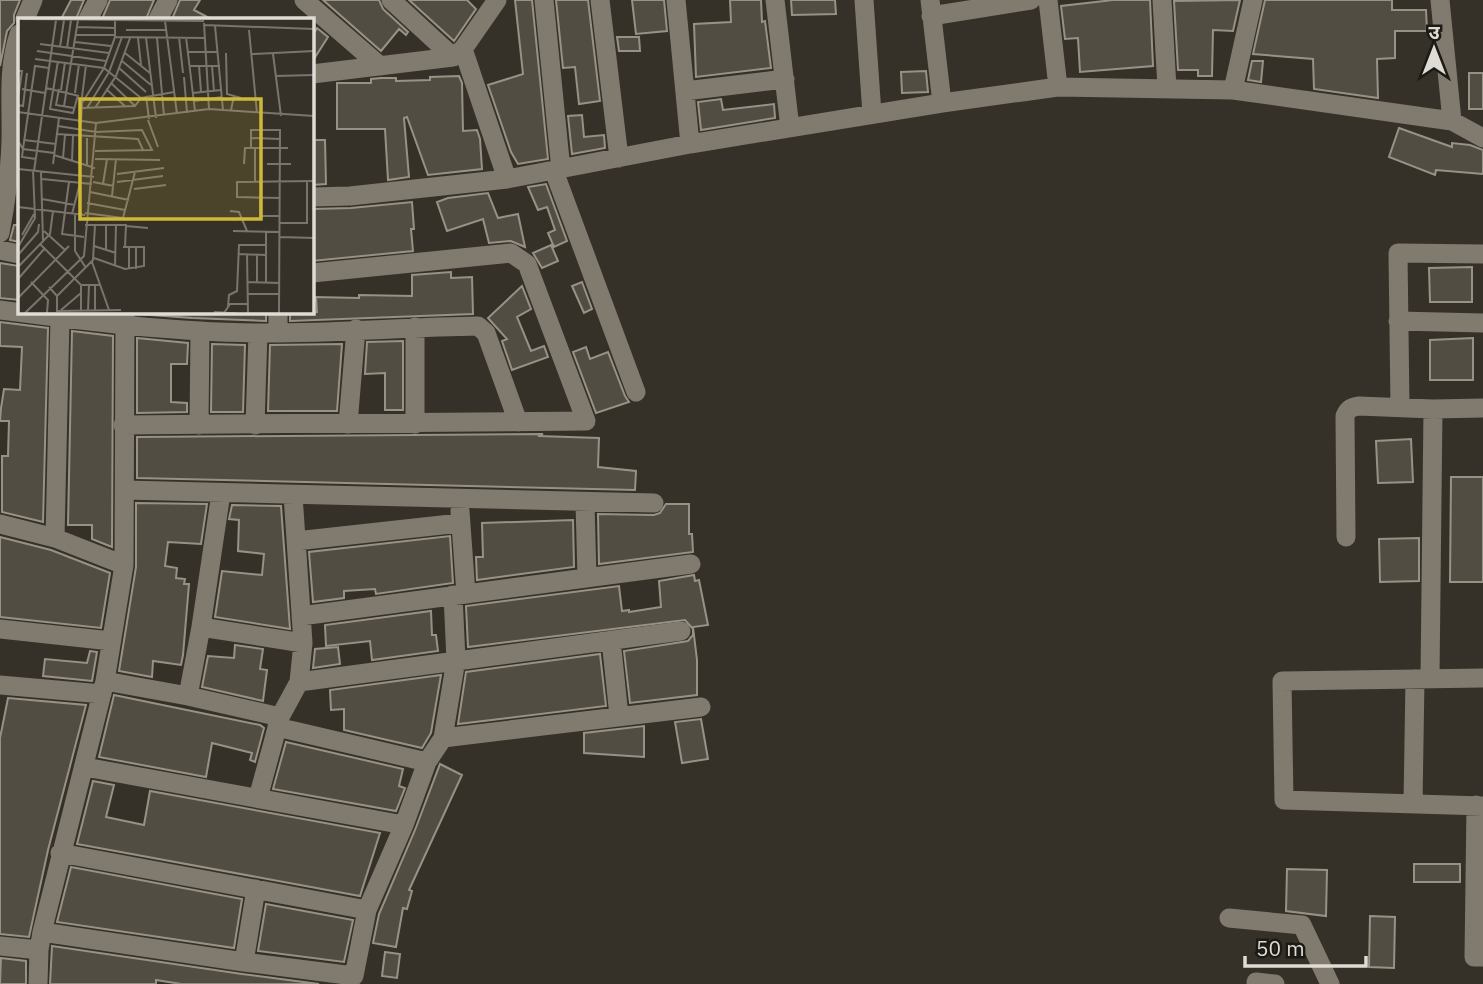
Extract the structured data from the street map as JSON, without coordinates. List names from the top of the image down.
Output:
{
  "scale_bar": "50 m",
  "north": "top"
}
